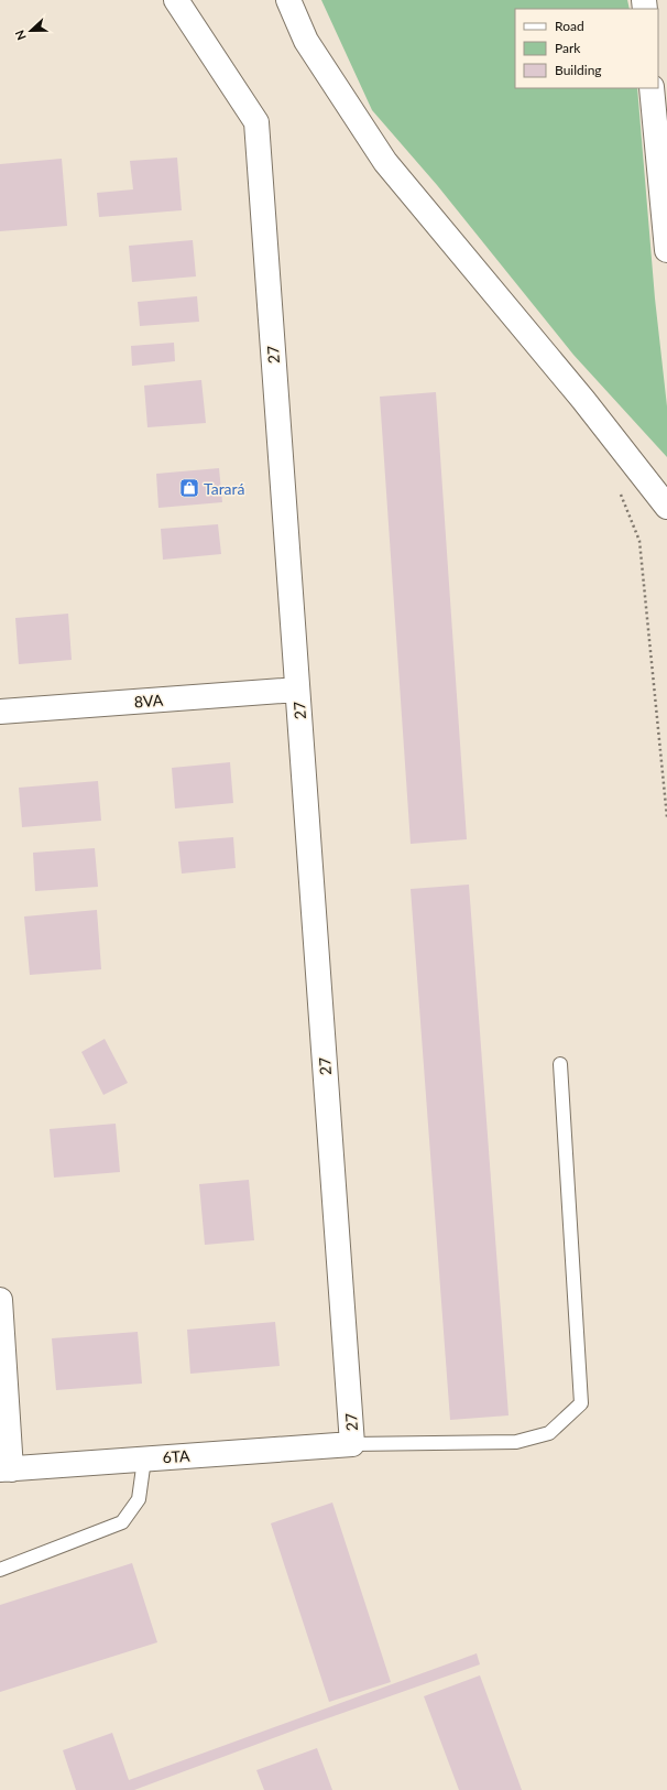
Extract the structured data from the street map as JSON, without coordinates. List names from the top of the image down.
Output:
{
  "streets": {
    "main road": ["27", "8VA", "6TA"]
  },
  "crossings": [
    ["27", "8VA"],
    ["27", "6TA"]
  ],
  "places": {
    "shop": ["Tarará"]
  },
  "legend": ["Road", "Park", "Building"],
  "north": "left"
}
